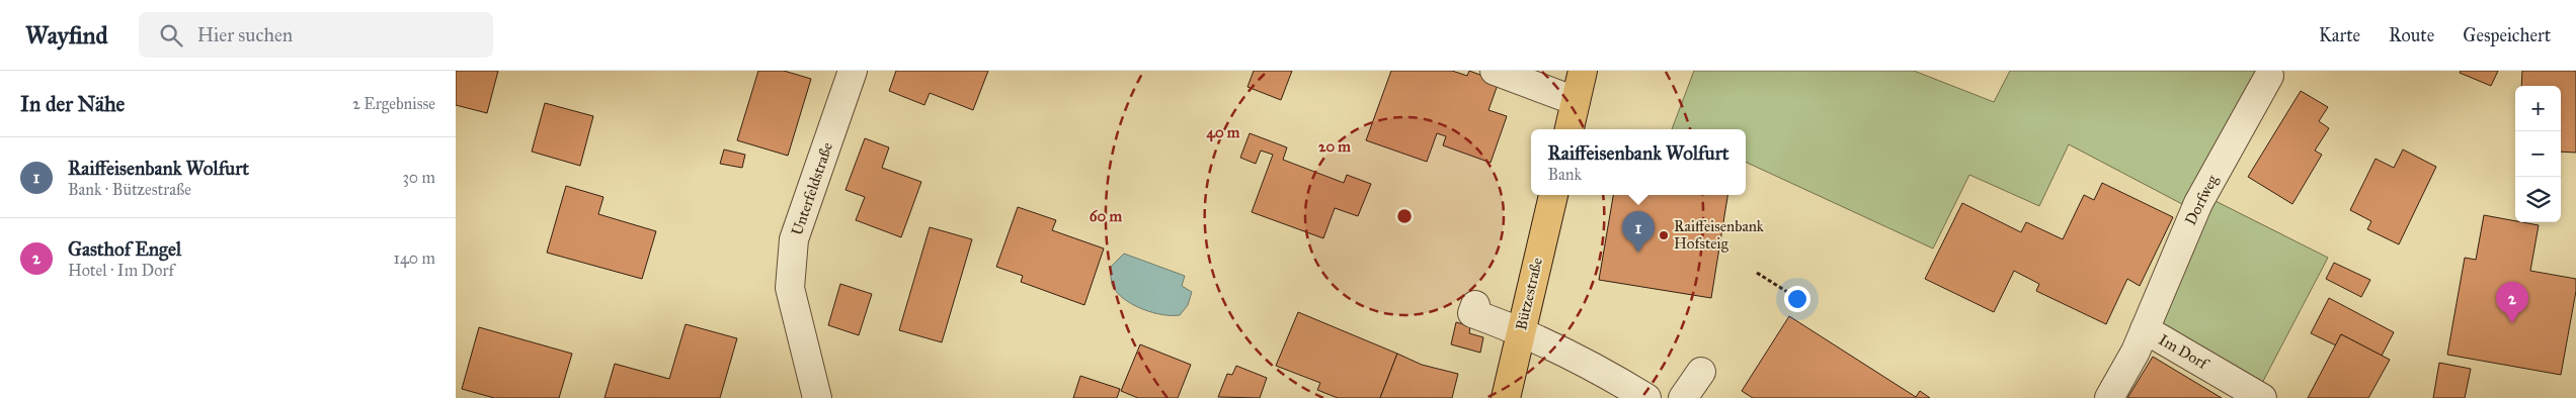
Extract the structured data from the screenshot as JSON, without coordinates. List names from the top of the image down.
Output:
{
  "streets": {
    "main road": ["Bützestraße"],
    "street": ["Unterfeldstraße", "Dorfweg", "Im Dorf"]
  },
  "crossings": [
    ["Dorfweg", "Im Dorf"]
  ],
  "places": ["Raiffeisenbank Hofsteig"],
  "page": {
    "header": "Wayfind",
    "search": "Hier suchen",
    "nav": ["Karte", "Route", "Gespeichert"],
    "heading": ["In der Nähe", "2 Ergebnisse"],
    "map_buttons": ["+", "−"],
    "popup": ["Raiffeisenbank Wolfurt", "Bank"],
    "list": [
      {
        "mark": "1",
        "name": "Raiffeisenbank Wolfurt",
        "note": "Bank · Bützestraße",
        "value": "30 m"
      },
      {
        "mark": "2",
        "name": "Gasthof Engel",
        "note": "Hotel · Im Dorf",
        "value": "140 m"
      }
    ],
    "pins": ["1", "2"]
  },
  "rings": ["40 m", "20 m", "60 m"]
}
